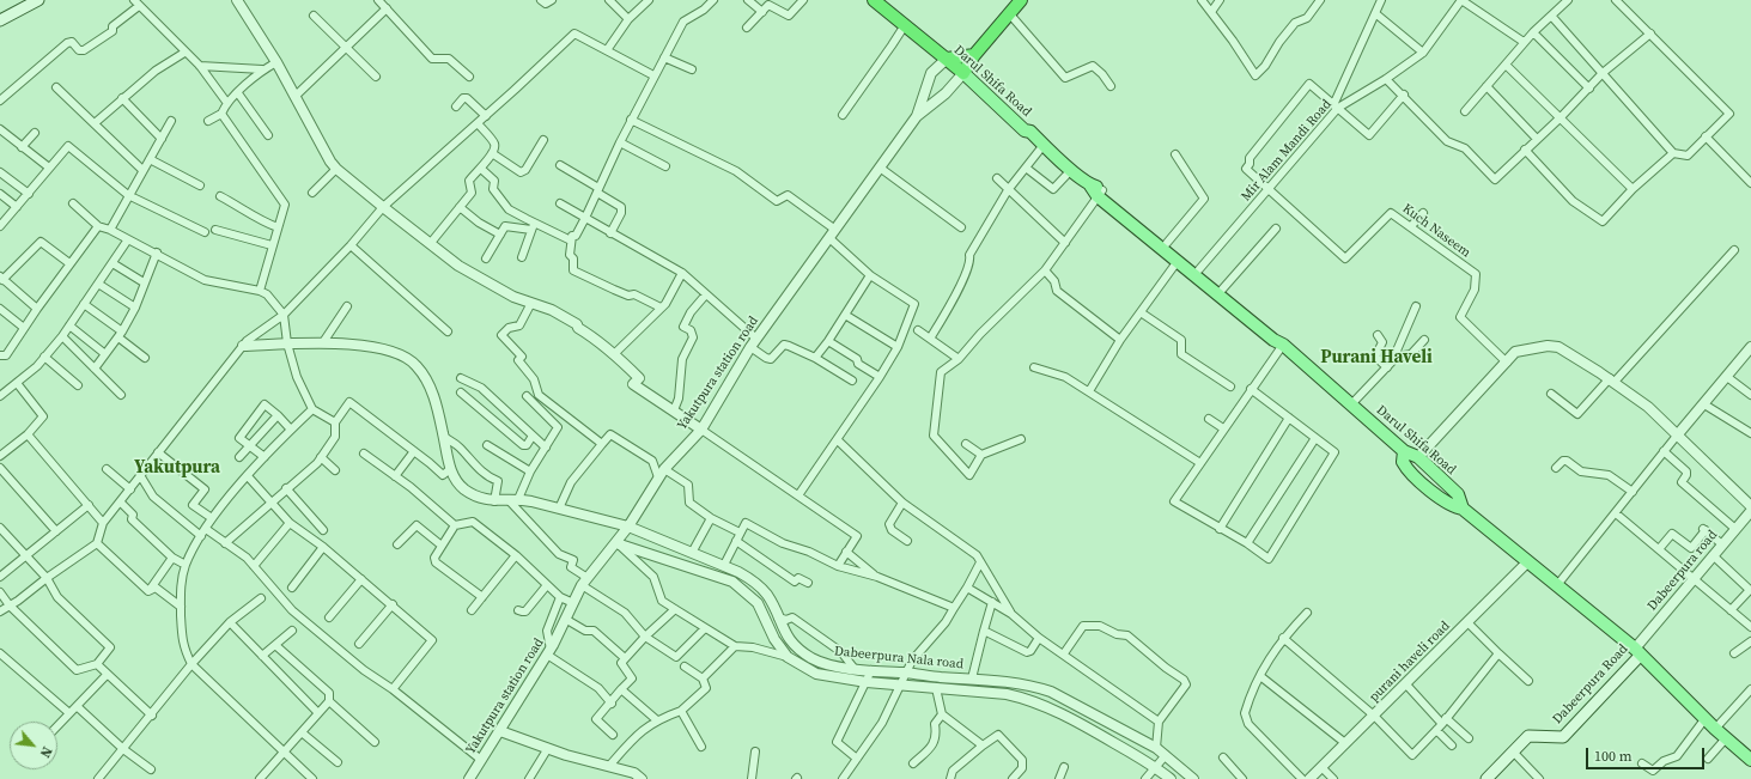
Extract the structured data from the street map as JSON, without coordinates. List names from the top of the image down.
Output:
{
  "streets": {
    "highway": ["Darul Shifa Road"],
    "main road": ["Dabeerpura Road"],
    "street": [
      "Mir Alam Mandi Road",
      "Kuch Naseem",
      "Yakutpura station road",
      "Dabeerpura road",
      "Dabeerpura Nala road",
      "purani haveli road"
    ]
  },
  "crossings": [
    ["Darul Shifa Road", "Yakutpura station road"],
    ["Darul Shifa Road", "Dabeerpura road"],
    ["Darul Shifa Road", "purani haveli road"],
    ["Darul Shifa Road", "Dabeerpura Road"],
    ["Mir Alam Mandi Road", "Kuch Naseem"],
    ["Yakutpura station road", "Dabeerpura Nala road"],
    ["Dabeerpura road", "Dabeerpura Road"]
  ],
  "districts": ["Purani Haveli", "Yakutpura"],
  "scale_bar": "100 m",
  "north": "bottom right"
}
